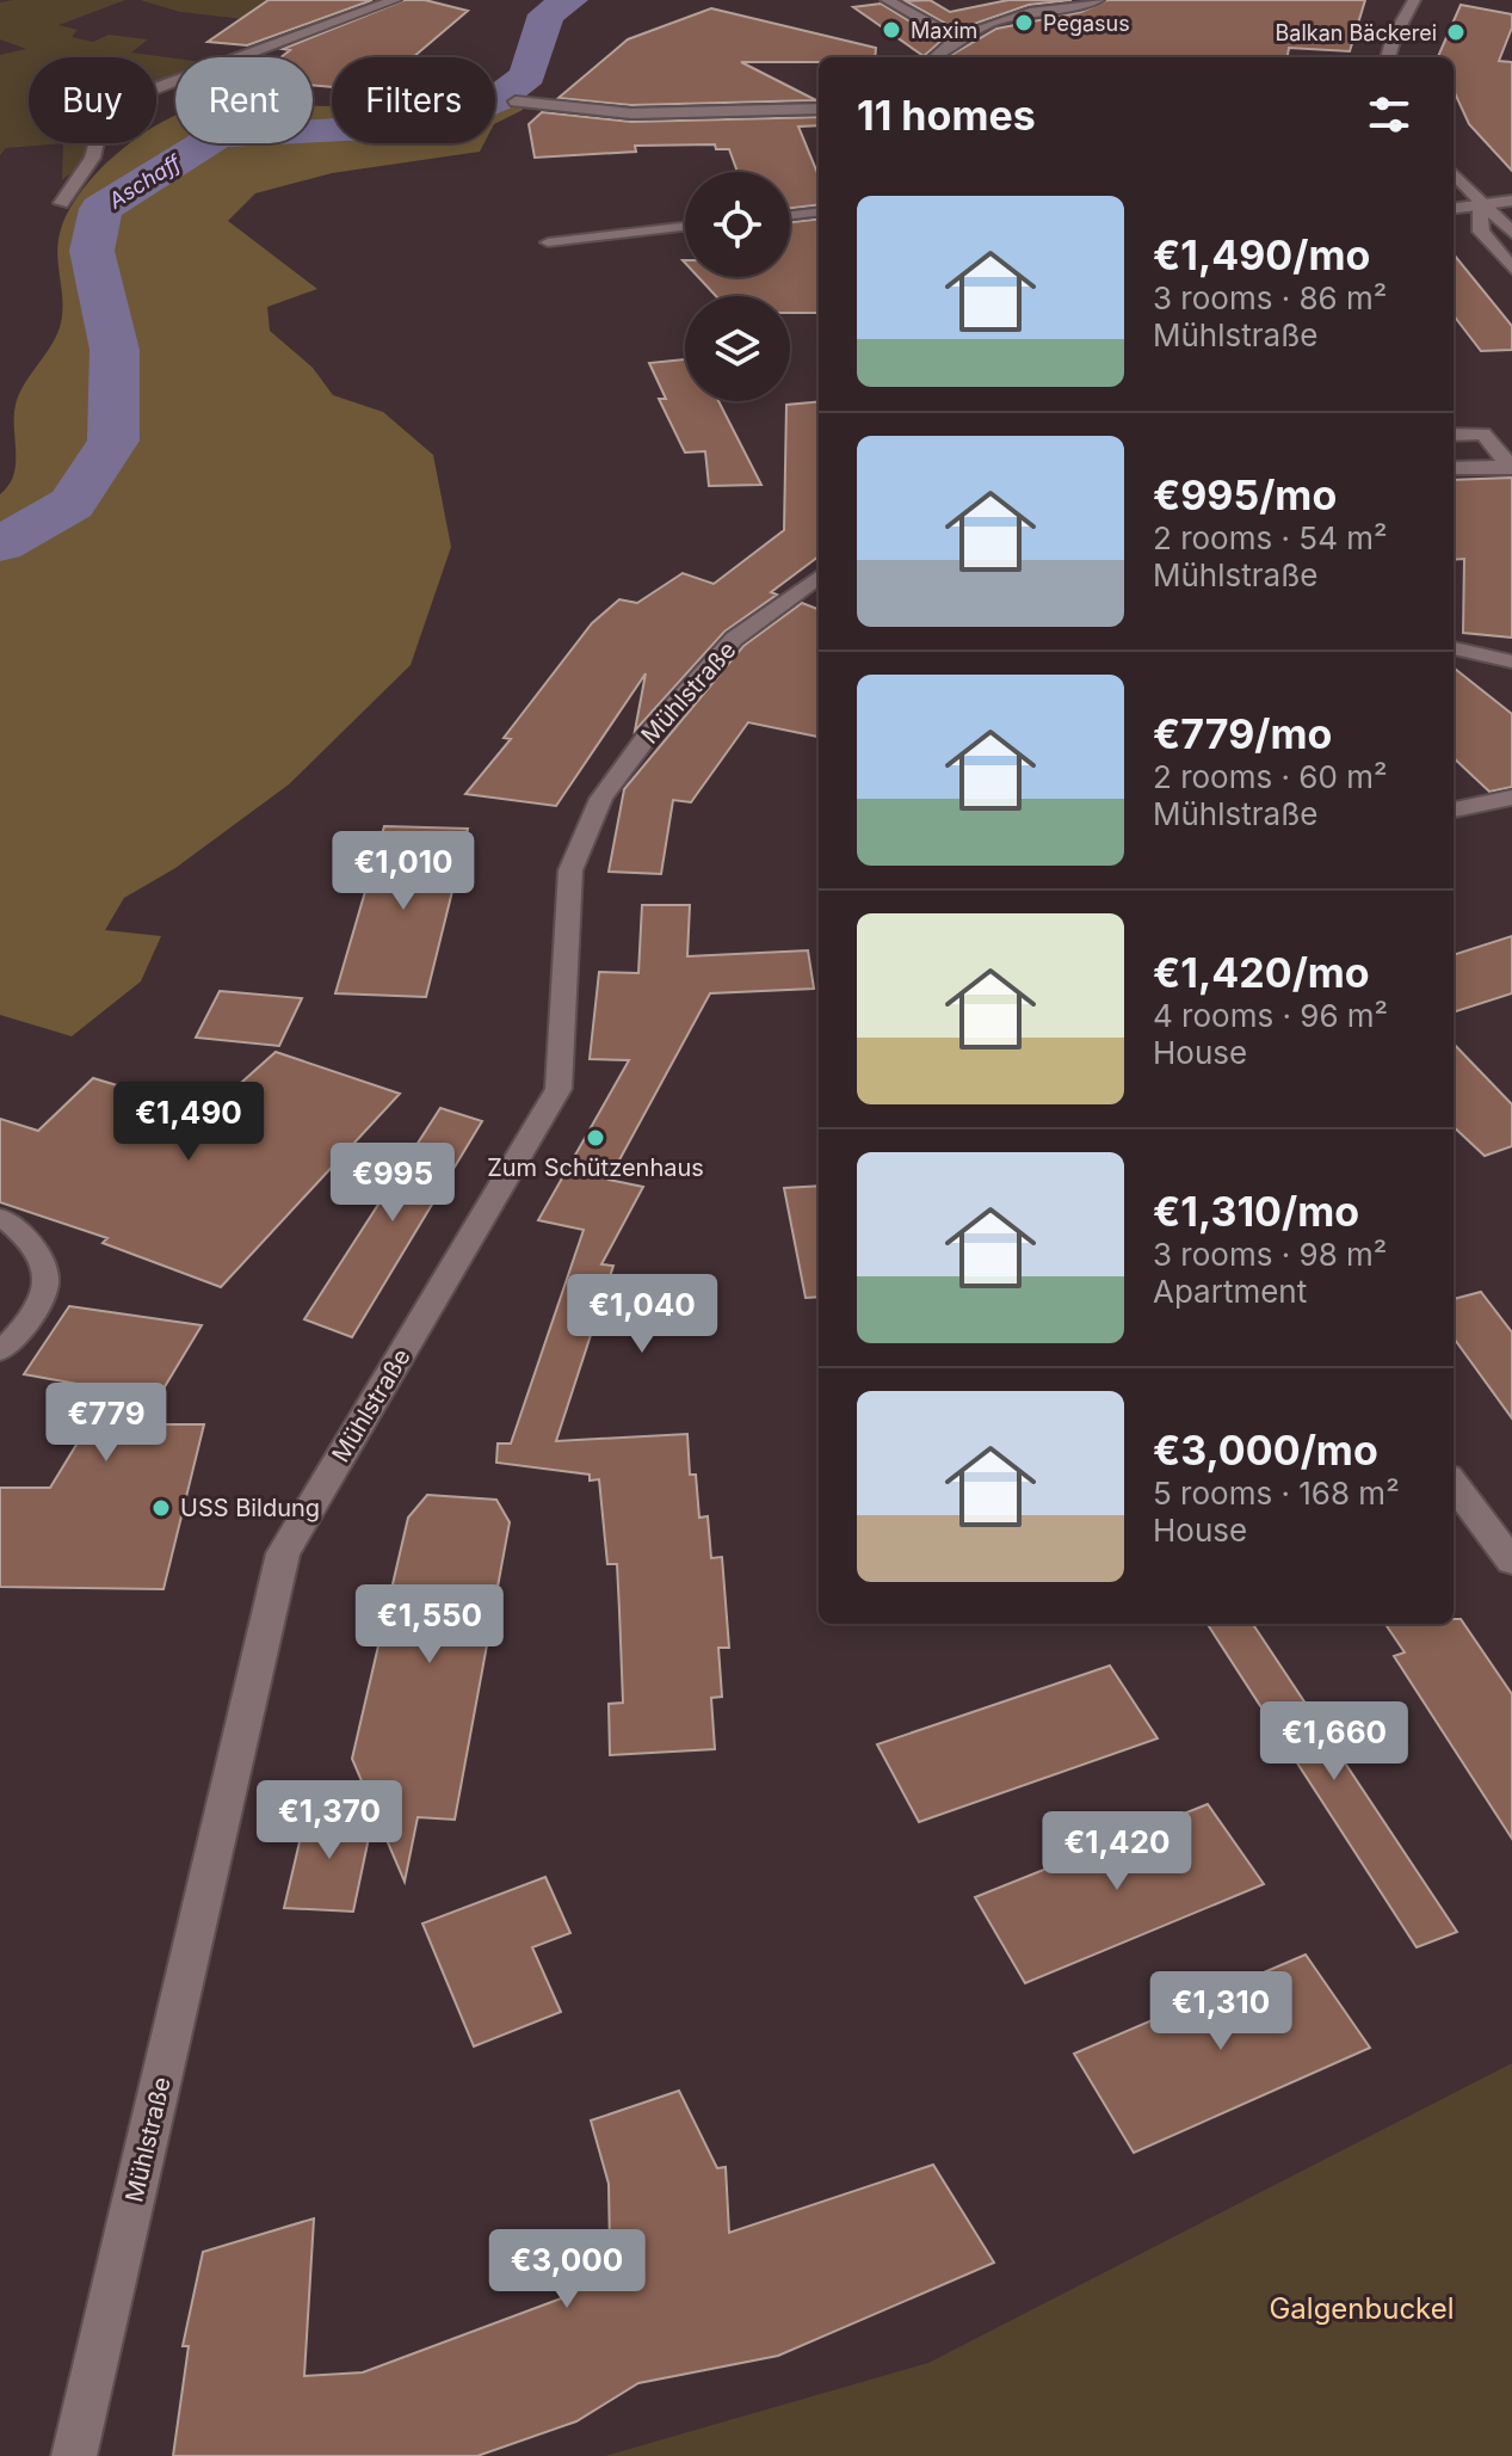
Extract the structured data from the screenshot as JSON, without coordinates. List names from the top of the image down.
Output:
{
  "streets": {
    "street": ["Mühlstraße"]
  },
  "water": ["Aschaff"],
  "parks": ["Galgenbuckel"],
  "places": [
    "Pegasus",
    "Maxim",
    "Balkan Bäckerei",
    "Zum Schützenhaus",
    "USS Bildung"
  ],
  "page": {
    "chip": ["Buy", "Rent", "Filters"],
    "heading": "11 homes",
    "list": [
      {
        "name": "€1,490/mo",
        "note": "3 rooms · 86 m² · Mühlstraße"
      },
      {
        "name": "€995/mo",
        "note": "2 rooms · 54 m² · Mühlstraße"
      },
      {
        "name": "€779/mo",
        "note": "2 rooms · 60 m² · Mühlstraße"
      },
      {
        "name": "€1,420/mo",
        "note": "4 rooms · 96 m² · House"
      },
      {
        "name": "€1,310/mo",
        "note": "3 rooms · 98 m² · Apartment"
      },
      {
        "name": "€3,000/mo",
        "note": "5 rooms · 168 m² · House"
      }
    ],
    "price": [
      "€1,010",
      "€1,490",
      "€995",
      "€1,040",
      "€779",
      "€1,550",
      "€1,660",
      "€1,370",
      "€1,420",
      "€1,310",
      "€3,000"
    ]
  }
}
